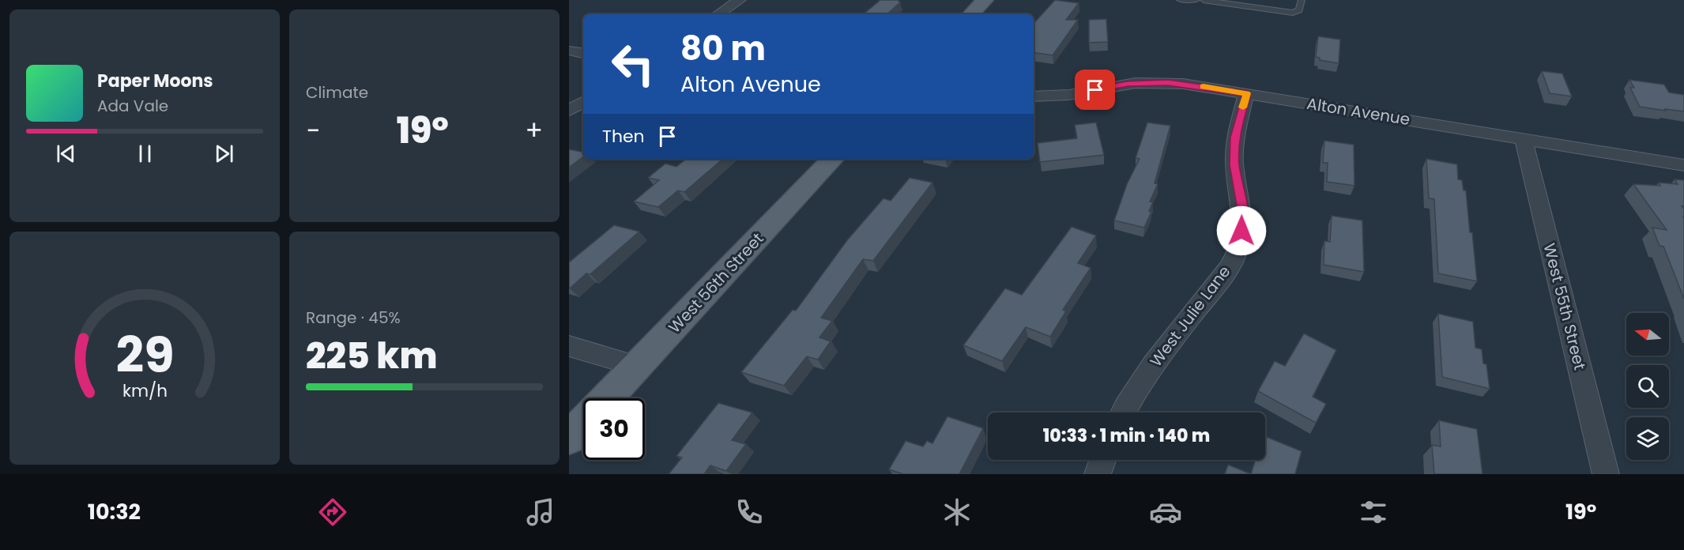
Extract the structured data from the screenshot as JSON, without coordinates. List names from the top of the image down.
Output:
{
  "streets": {
    "main road": ["West 56th Street"],
    "street": ["Alton Avenue", "West 55th Street", "West Julie Lane"]
  },
  "crossings": [
    ["Alton Avenue", "West 55th Street"],
    ["Alton Avenue", "West Julie Lane"]
  ],
  "north": "left",
  "page": {
    "tile": [
      "Climate",
      ["Range · 45%", "225 km"]
    ],
    "turn": ["80 m", "Alton Avenue"],
    "song": ["Paper Moons", "Ada Vale"],
    "heat": ["−", "19°", "+"],
    "then": "Then",
    "limit": "30",
    "trip": "10:33 · 1 min · 140 m",
    "tabs": ["10:32", "19°"],
    "gauge": ["29", "km/h"]
  }
}
